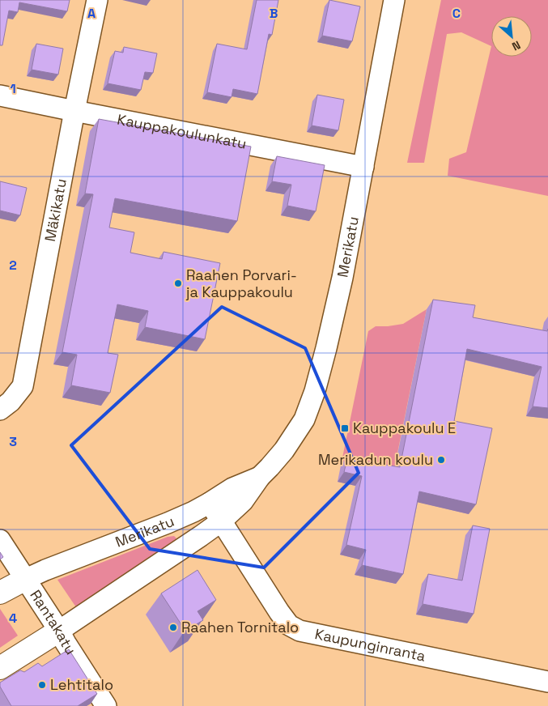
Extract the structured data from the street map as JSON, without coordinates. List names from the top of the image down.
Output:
{
  "streets": {
    "street": [
      "Kauppakoulunkatu",
      "Mäkikatu",
      "Merikatu",
      "Rantakatu",
      "Kaupunginranta"
    ]
  },
  "crossings": [
    ["Kauppakoulunkatu", "Mäkikatu"],
    ["Kauppakoulunkatu", "Merikatu"],
    ["Merikatu", "Rantakatu"],
    ["Merikatu", "Kaupunginranta"]
  ],
  "places": {
    "other": [
      "Raahen Porvari- ja Kauppakoulu",
      "Merikadun koulu",
      "Raahen Tornitalo",
      "Lehtitalo"
    ],
    "transit": ["Kauppakoulu E"]
  },
  "north": "bottom right",
  "grid": {
    "columns": ["A", "B", "C"],
    "rows": [
      "1",
      "2",
      "3",
      "4"
    ]
  }
}
